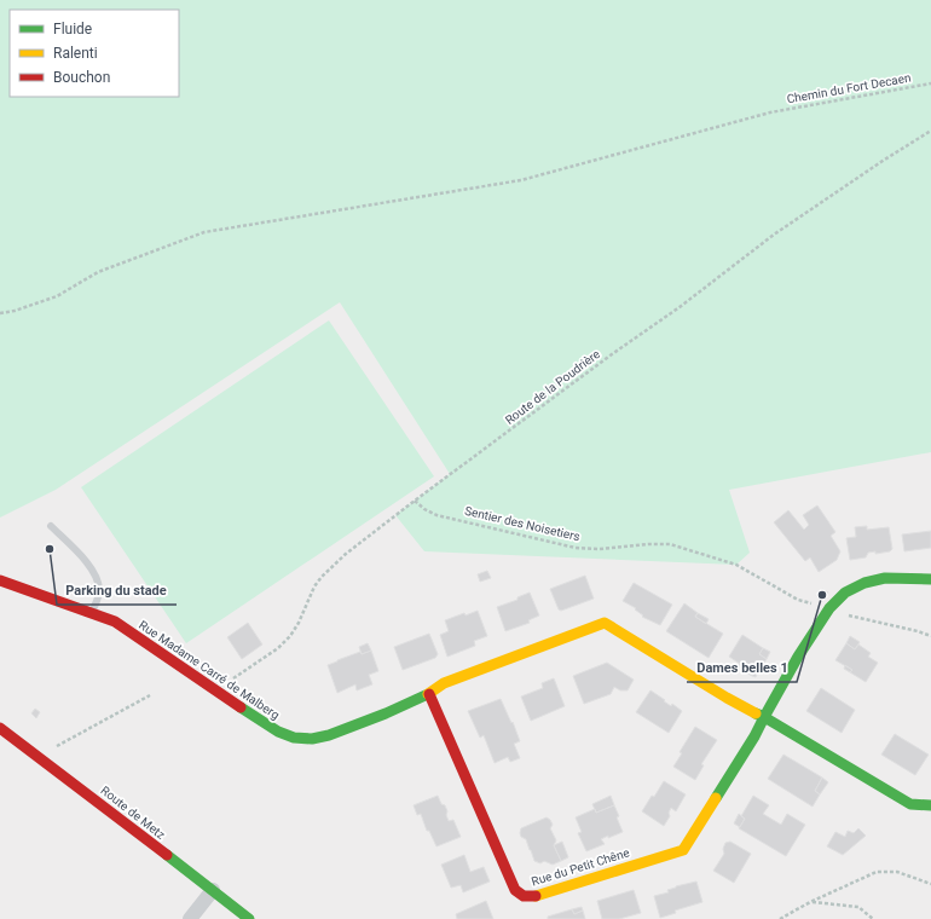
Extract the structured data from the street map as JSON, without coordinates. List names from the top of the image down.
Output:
{
  "streets": {
    "street": ["Rue Madame Carré de Malberg", "Route de Metz", "Rue du Petit Chêne"],
    "path": ["Chemin du Fort Decaen", "Route de la Poudrière", "Sentier des Noisetiers"]
  },
  "crossings": [
    ["Route de la Poudrière", "Sentier des Noisetiers"],
    ["Route de la Poudrière", "Rue Madame Carré de Malberg"],
    ["Rue Madame Carré de Malberg", "Rue du Petit Chêne"]
  ],
  "places": ["Parking du stade", "Dames belles 1"],
  "legend": ["Fluide", "Ralenti", "Bouchon"]
}
